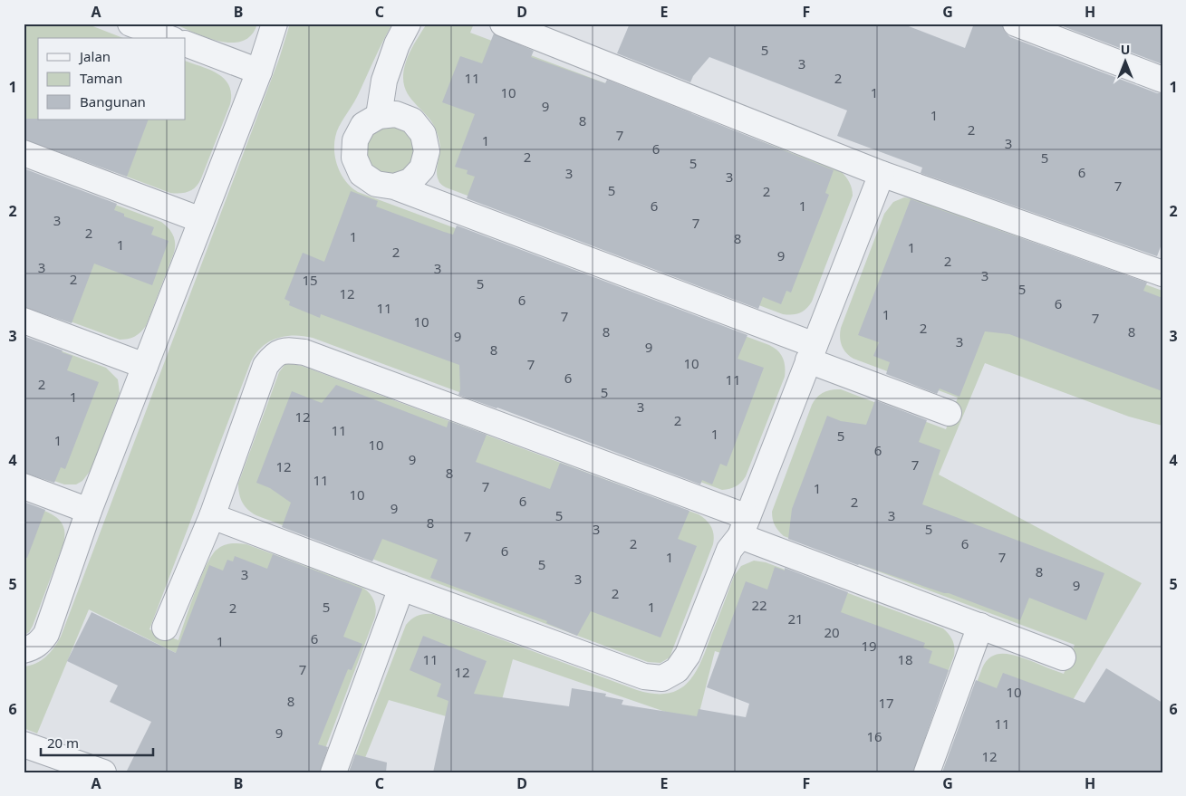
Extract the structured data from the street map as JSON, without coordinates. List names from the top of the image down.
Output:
{
  "house_numbers": [
    "5",
    "3",
    "11",
    "2",
    "10",
    "1",
    "9",
    "1",
    "8",
    "2",
    "7",
    "1",
    "3",
    "6",
    "2",
    "5",
    "5",
    "6",
    "3",
    "3",
    "7",
    "5",
    "2",
    "6",
    "1",
    "3",
    "7",
    "2",
    "1",
    "8",
    "1",
    "1",
    "2",
    "9",
    "2",
    "3",
    "3",
    "3",
    "2",
    "15",
    "5",
    "5",
    "12",
    "6",
    "6",
    "11",
    "1",
    "7",
    "7",
    "10",
    "2",
    "8",
    "8",
    "9",
    "3",
    "9",
    "8",
    "10",
    "7",
    "6",
    "11",
    "2",
    "5",
    "1",
    "3",
    "12",
    "2",
    "11",
    "1",
    "5",
    "1",
    "10",
    "6",
    "9",
    "7",
    "12",
    "8",
    "11",
    "7",
    "1",
    "10",
    "6",
    "2",
    "9",
    "5",
    "3",
    "8",
    "3",
    "5",
    "7",
    "2",
    "6",
    "6",
    "1",
    "7",
    "5",
    "8",
    "3",
    "3",
    "9",
    "2",
    "22",
    "5",
    "1",
    "2",
    "21",
    "20",
    "6",
    "1",
    "19",
    "11",
    "18",
    "7",
    "12",
    "10",
    "8",
    "17",
    "11",
    "9",
    "16",
    "12"
  ],
  "legend": ["Jalan", "Taman", "Bangunan"],
  "scale_bar": "20 m",
  "north": "top",
  "grid": {
    "columns": [
      "A",
      "B",
      "C",
      "D",
      "E",
      "F",
      "G",
      "H"
    ],
    "rows": [
      "1",
      "2",
      "3",
      "4",
      "5",
      "6"
    ]
  }
}
